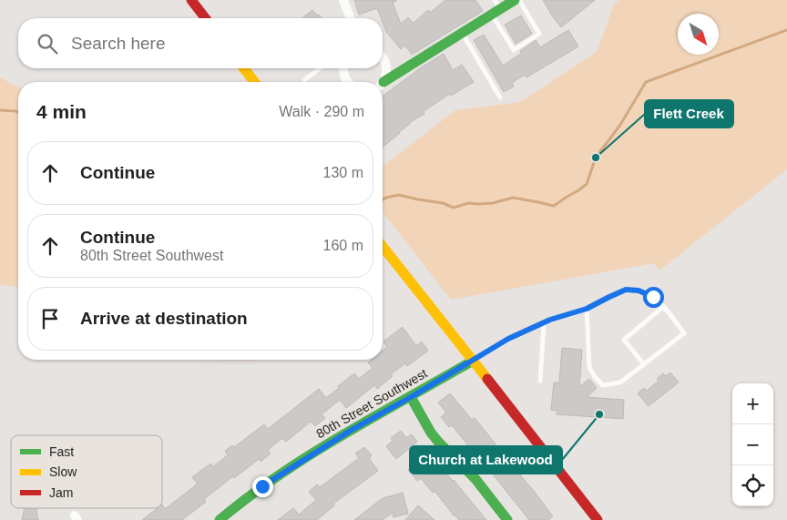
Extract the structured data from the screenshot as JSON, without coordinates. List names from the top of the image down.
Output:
{
  "streets": {
    "street": ["80th Street Southwest"]
  },
  "places": ["Flett Creek", "Church at Lakewood"],
  "legend": ["Fast", "Slow", "Jam"],
  "north": "bottom right",
  "page": {
    "search": "Search here",
    "heading": ["4 min", "Walk · 290 m"],
    "list": [
      ["Continue", "130 m"],
      ["Continue", "80th Street Southwest", "160 m"],
      "Arrive at destination"
    ],
    "map_buttons": ["+", "−"]
  }
}
